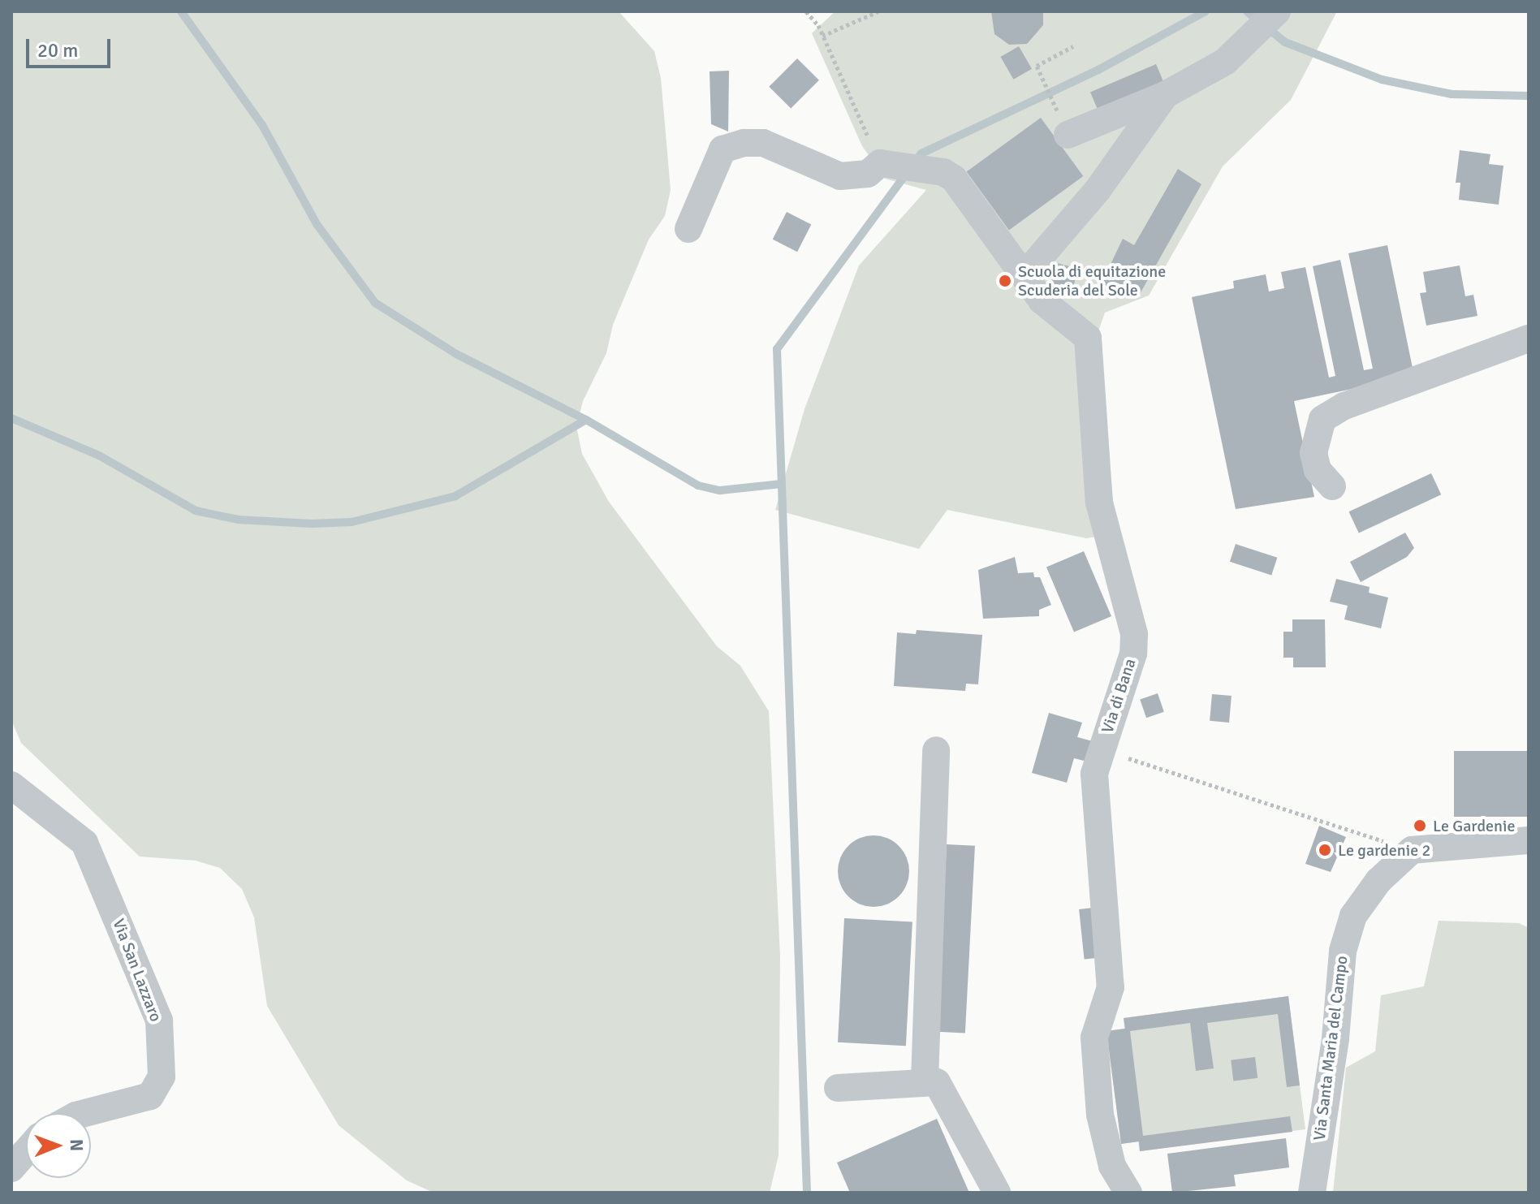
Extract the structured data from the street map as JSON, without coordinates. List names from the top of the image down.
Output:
{
  "streets": {
    "street": ["Via di Bana", "Via San Lazzaro", "Via Santa Maria del Campo"]
  },
  "places": ["Scuola di equitazione Scuderia del Sole", "Le Gardenie", "Le gardenie 2"],
  "scale_bar": "20 m",
  "north": "right"
}
